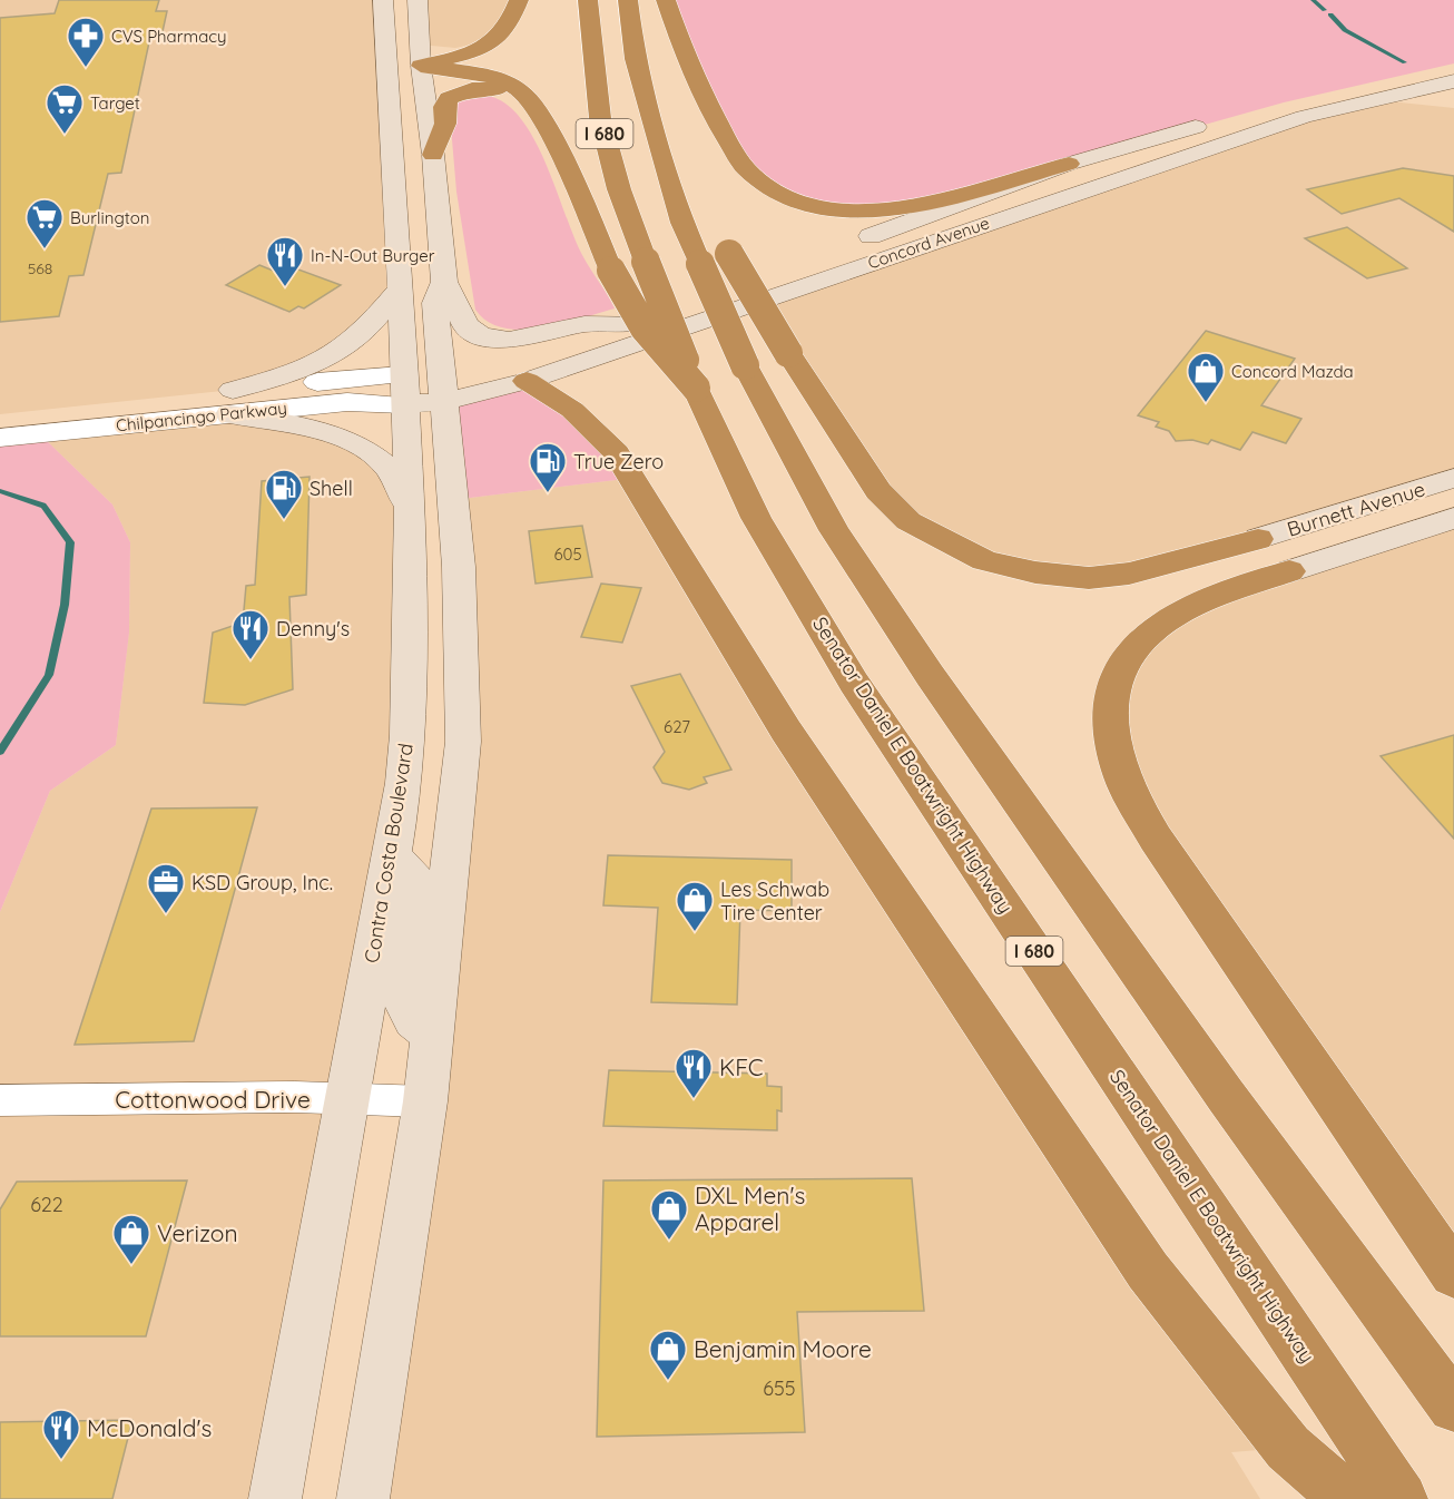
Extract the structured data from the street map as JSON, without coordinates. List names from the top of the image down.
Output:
{
  "streets": {
    "highway": ["I 680", "Senator Daniel E Boatwright Highway"],
    "main road": ["Concord Avenue", "Burnett Avenue", "Contra Costa Boulevard"],
    "street": ["Chilpancingo Parkway", "Cottonwood Drive"]
  },
  "crossings": [
    ["Concord Avenue", "Chilpancingo Parkway"],
    ["Concord Avenue", "Contra Costa Boulevard"],
    ["Chilpancingo Parkway", "Contra Costa Boulevard"],
    ["Contra Costa Boulevard", "Cottonwood Drive"]
  ],
  "places": {
    "pharmacy": ["CVS Pharmacy"],
    "supermarket": ["Target", "Burlington"],
    "restaurant": [
      "In-N-Out Burger",
      "Denny's",
      "KFC",
      "McDonald's"
    ],
    "shop": [
      "Concord Mazda",
      "Les Schwab Tire Center",
      "DXL Men's Apparel",
      "Verizon",
      "Benjamin Moore"
    ],
    "fuel station": ["True Zero", "Shell"],
    "office": ["KSD Group, Inc."]
  },
  "house_numbers": [
    "568",
    "605",
    "627",
    "622",
    "655"
  ]
}
